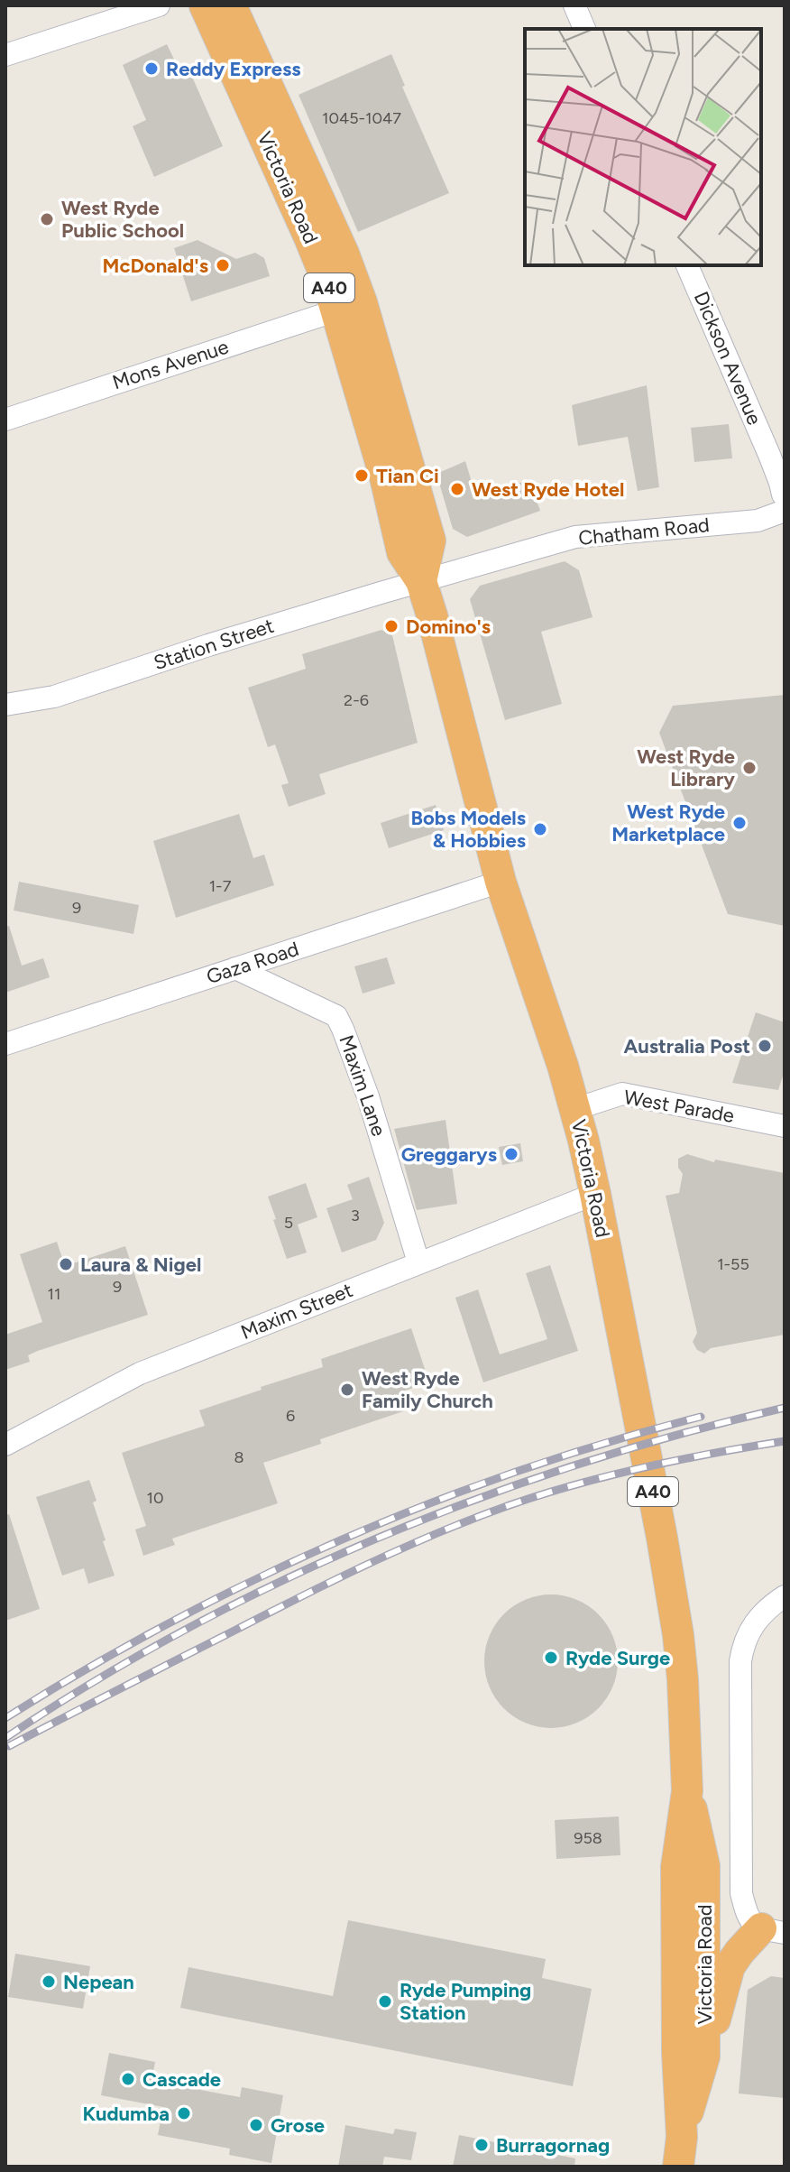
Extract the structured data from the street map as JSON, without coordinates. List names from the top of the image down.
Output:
{
  "streets": {
    "highway": ["Victoria Road", "A40"],
    "street": [
      "Dickson Avenue",
      "Mons Avenue",
      "Chatham Road",
      "Station Street",
      "Gaza Road",
      "Maxim Lane",
      "West Parade",
      "Maxim Street"
    ]
  },
  "crossings": [
    ["Victoria Road", "Mons Avenue"],
    ["Victoria Road", "Chatham Road"],
    ["Victoria Road", "Station Street"],
    ["Victoria Road", "Gaza Road"],
    ["Victoria Road", "West Parade"],
    ["Victoria Road", "Maxim Street"],
    ["Dickson Avenue", "Chatham Road"],
    ["Chatham Road", "Station Street"],
    ["Gaza Road", "Maxim Lane"],
    ["Maxim Lane", "Maxim Street"]
  ],
  "places": [
    "Reddy Express",
    "West Ryde Public School",
    "McDonald's",
    "Tian Ci",
    "West Ryde Hotel",
    "Domino's",
    "West Ryde Library",
    "West Ryde Marketplace",
    "Bobs Models & Hobbies",
    "Australia Post",
    "Greggarys",
    "Laura & Nigel",
    "West Ryde Family Church",
    "Ryde Surge",
    "Nepean",
    "Ryde Pumping Station",
    "Cascade",
    "Kudumba",
    "Grose",
    "Burragornag"
  ],
  "house_numbers": [
    "1045-1047",
    "2-6",
    "1-7",
    "9",
    "3",
    "5",
    "1-55",
    "9",
    "11",
    "6",
    "8",
    "10",
    "958"
  ]
}
